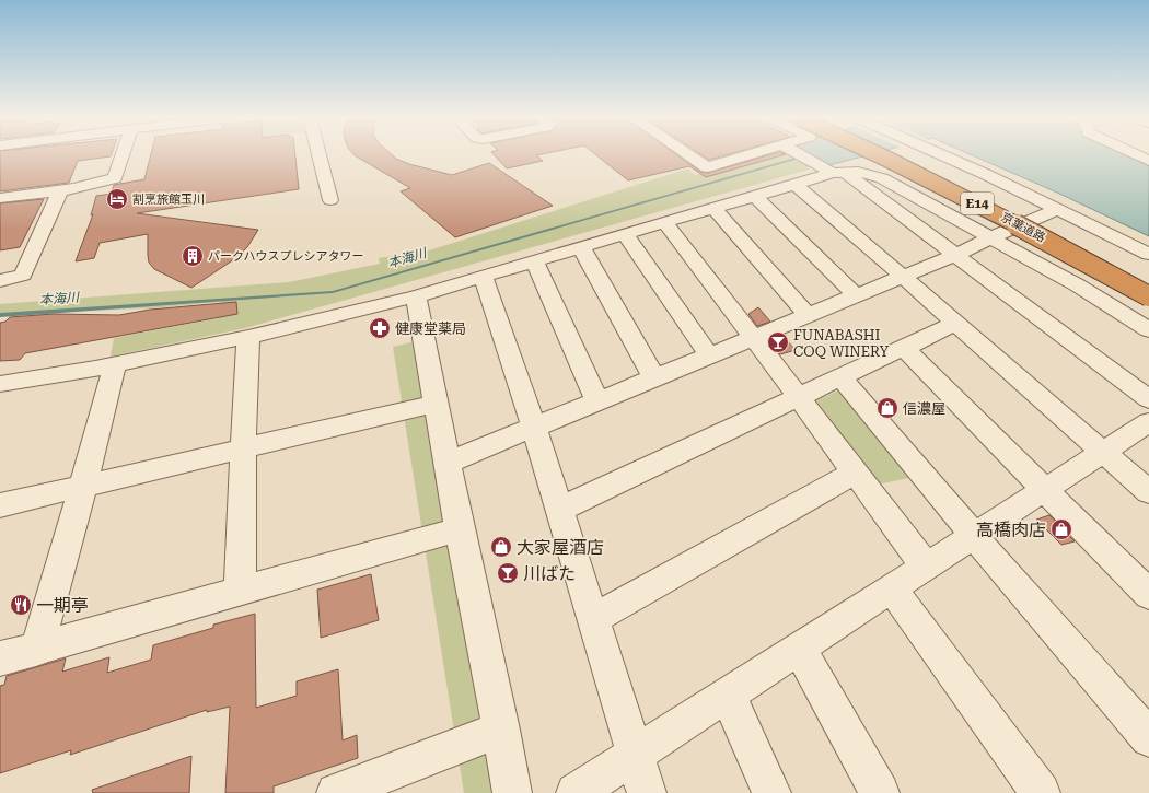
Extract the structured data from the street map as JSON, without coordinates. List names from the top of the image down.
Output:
{
  "streets": {
    "highway": ["E14", "京葉道路"]
  },
  "water": ["本海川"],
  "places": {
    "hotel": ["割烹旅館玉川"],
    "building": ["パークハウスプレシアタワー"],
    "pharmacy": ["健康堂薬局"],
    "bar": ["FUNABASHI COQ WINERY", "川ばた"],
    "shop": ["信濃屋", "高橋肉店", "大家屋酒店"],
    "restaurant": ["一期亭"]
  }
}
